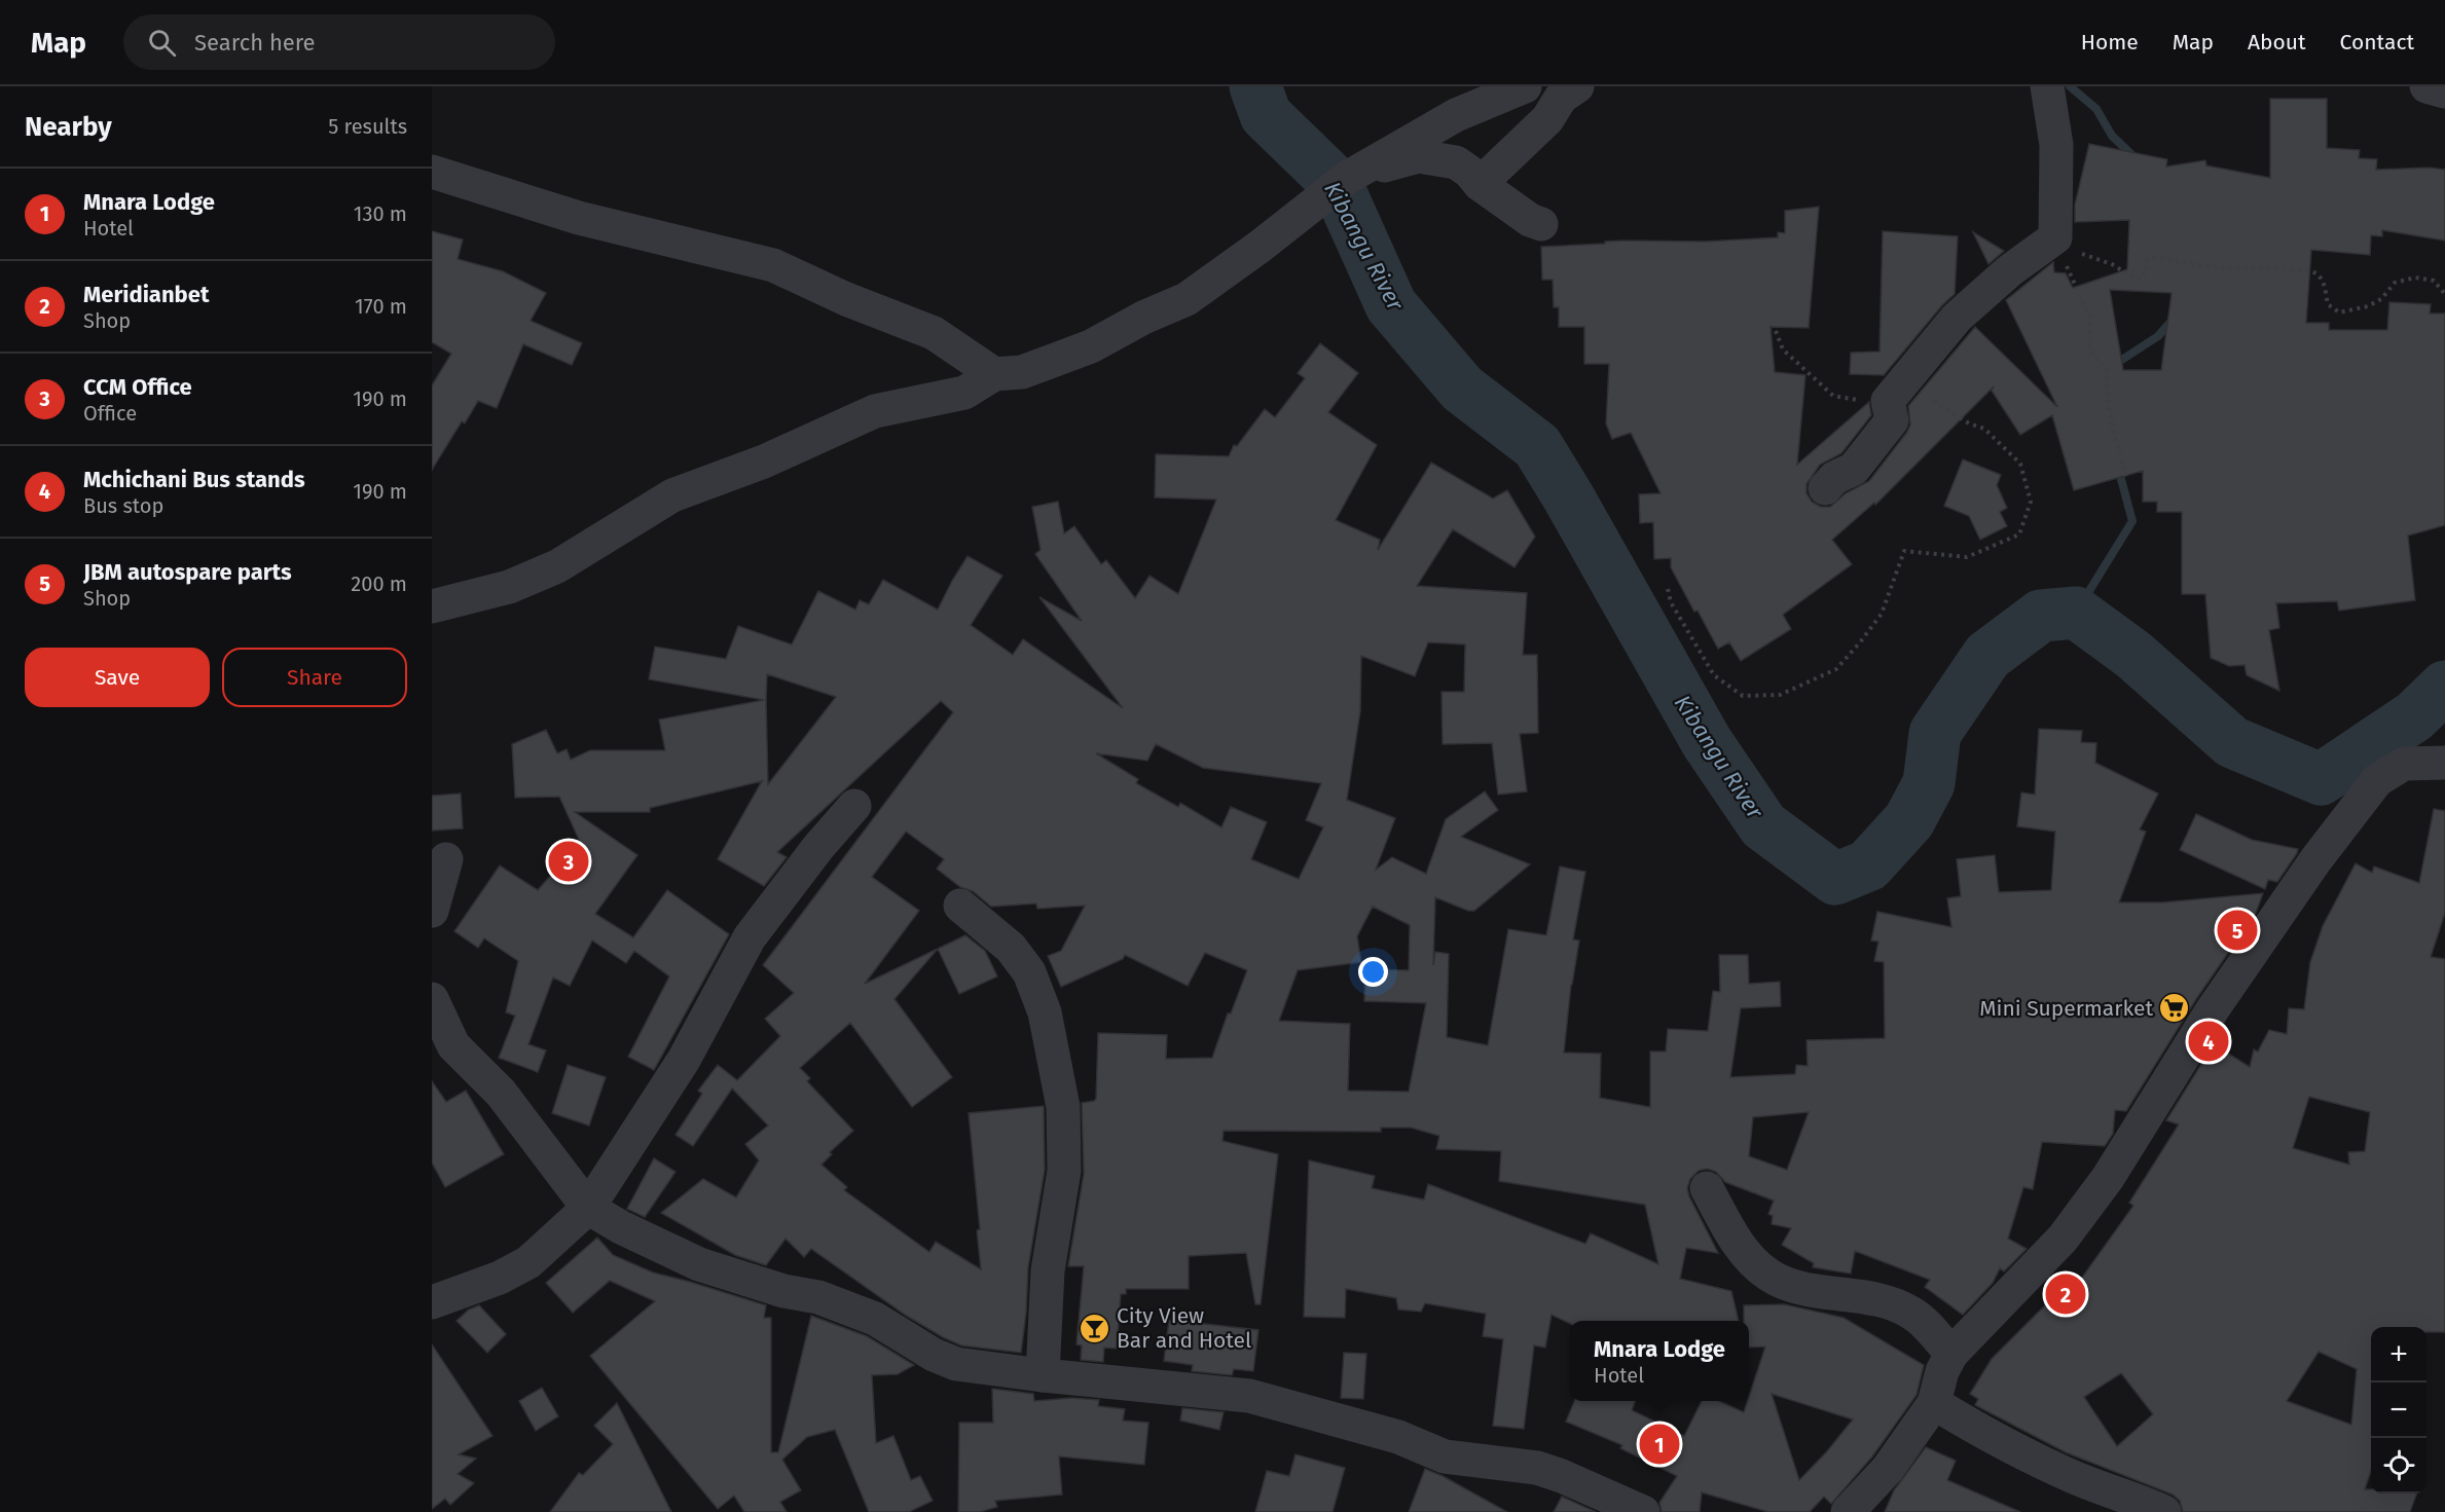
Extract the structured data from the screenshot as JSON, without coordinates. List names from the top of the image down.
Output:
{
  "water": ["Kibangu River"],
  "places": {
    "supermarket": ["Mini Supermarket"],
    "bar": ["City View Bar and Hotel"]
  },
  "page": {
    "header": "Map",
    "search": "Search here",
    "nav": [
      "Home",
      "Map",
      "About",
      "Contact"
    ],
    "heading": ["Nearby", "5 results"],
    "list": [
      {
        "mark": "1",
        "name": "Mnara Lodge",
        "note": "Hotel",
        "value": "130 m"
      },
      {
        "mark": "2",
        "name": "Meridianbet",
        "note": "Shop",
        "value": "170 m"
      },
      {
        "mark": "3",
        "name": "CCM Office",
        "note": "Office",
        "value": "190 m"
      },
      {
        "mark": "4",
        "name": "Mchichani Bus stands",
        "note": "Bus stop",
        "value": "190 m"
      },
      {
        "mark": "5",
        "name": "JBM autospare parts",
        "note": "Shop",
        "value": "200 m"
      }
    ],
    "buttons": ["Save", "Share"],
    "pins": [
      "3",
      "5",
      "4",
      "2",
      "1"
    ],
    "popup": ["Mnara Lodge", "Hotel"],
    "map_buttons": ["+", "−"]
  }
}
